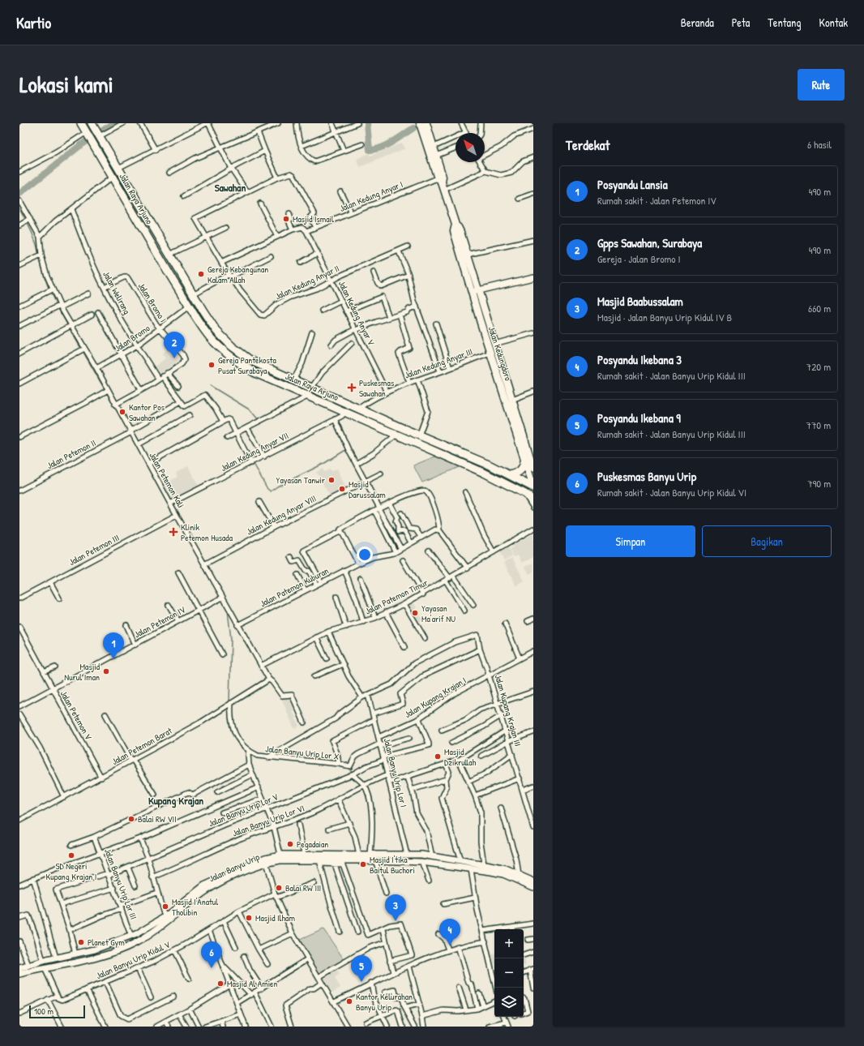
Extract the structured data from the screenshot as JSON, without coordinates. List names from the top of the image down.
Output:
{
  "streets": {
    "highway": ["Jalan Raya Arjuno"],
    "main road": ["Jalan Kedungdoro", "Jalan Banyu Urip"],
    "street": [
      "Jalan Kedung Anyar I",
      "Jalan Kedung Anyar II",
      "Jalan Welirang",
      "Jalan Bromo I",
      "Jalan Kedung Anyar V",
      "Jalan Bromo",
      "Jalan Kedung Anyar III",
      "Jalan Kedung Anyar VII",
      "Jalan Petemon II",
      "Jalan Petemon Kali",
      "Jalan Kedung Anyar VIII",
      "Jalan Petemon III",
      "Jalan Patemon Kuburan",
      "Jalan Patemon Timur",
      "Jalan Petemon IV",
      "Jalan Kupang Krajan I",
      "Jalan Kupang Krajan III",
      "Jalan Petemon V",
      "Jalan Petemon Barat",
      "Jalan Banyu Urip Lor X",
      "Jalan Banyu Urip Lor I",
      "Jalan Banyu Urip Lor V",
      "Jalan Banyu Urip Lor VI",
      "Jalan Banyu Urip Lor III",
      "Jalan Banyu Urip Kidul V"
    ]
  },
  "crossings": [
    ["Jalan Kedung Anyar I", "Jalan Kedung Anyar V"],
    ["Jalan Kedung Anyar I", "Jalan Kedungdoro"],
    ["Jalan Raya Arjuno", "Jalan Bromo"],
    ["Jalan Raya Arjuno", "Jalan Kedungdoro"],
    ["Jalan Raya Arjuno", "Jalan Kedung Anyar III"],
    ["Jalan Raya Arjuno", "Jalan Kedung Anyar VII"],
    ["Jalan Kedung Anyar II", "Jalan Kedung Anyar V"],
    ["Jalan Welirang", "Jalan Bromo I"],
    ["Jalan Welirang", "Jalan Bromo"],
    ["Jalan Bromo I", "Jalan Bromo"],
    ["Jalan Bromo I", "Jalan Petemon Kali"],
    ["Jalan Kedung Anyar V", "Jalan Kedung Anyar III"],
    ["Jalan Bromo", "Jalan Petemon Kali"],
    ["Jalan Kedungdoro", "Jalan Kedung Anyar III"],
    ["Jalan Kedung Anyar VII", "Jalan Petemon Kali"],
    ["Jalan Petemon II", "Jalan Petemon Kali"],
    ["Jalan Petemon Kali", "Jalan Kedung Anyar VIII"],
    ["Jalan Petemon Kali", "Jalan Petemon III"],
    ["Jalan Petemon Kali", "Jalan Patemon Kuburan"],
    ["Jalan Petemon Kali", "Jalan Patemon Timur"],
    ["Jalan Petemon Kali", "Jalan Petemon IV"],
    ["Jalan Petemon Kali", "Jalan Petemon Barat"],
    ["Jalan Petemon IV", "Jalan Petemon V"],
    ["Jalan Kupang Krajan I", "Jalan Kupang Krajan III"],
    ["Jalan Kupang Krajan I", "Jalan Banyu Urip Lor I"],
    ["Jalan Kupang Krajan I", "Jalan Banyu Urip Lor V"],
    ["Jalan Kupang Krajan III", "Jalan Banyu Urip Lor I"],
    ["Jalan Petemon V", "Jalan Petemon Barat"],
    ["Jalan Petemon Barat", "Jalan Banyu Urip Lor X"],
    ["Jalan Banyu Urip Lor X", "Jalan Banyu Urip Lor I"],
    ["Jalan Banyu Urip Lor I", "Jalan Banyu Urip Lor V"],
    ["Jalan Banyu Urip Lor I", "Jalan Banyu Urip Lor VI"],
    ["Jalan Banyu Urip Lor I", "Jalan Banyu Urip"],
    ["Jalan Banyu Urip Lor V", "Jalan Banyu Urip Lor III"],
    ["Jalan Banyu Urip", "Jalan Banyu Urip Lor III"]
  ],
  "districts": ["Sawahan", "Kupang Krajan"],
  "places": {
    "other": [
      "Masjid Ismail",
      "Gereja Kebangunan Kalam Allah",
      "Gereja Pantekosta Pusat Surabaya",
      "Kantor Pos Sawahan",
      "Yayasan Tanwir",
      "Masjid Darussalam",
      "Yayasan Ma'arif NU",
      "Masjid Nurul Iman",
      "Masjid Dzikrullah",
      "Balai RW VII",
      "Pegadaian",
      "SD Negeri Kupang Krajan I",
      "Masjid I'tika Baitul Buchori",
      "Balai RW III",
      "Masjid I'Anatul Tholibin",
      "Masjid Ilham",
      "Planet Gym",
      "Masjid Al Amien",
      "Kantor Kelurahan Banyu Urip"
    ],
    "health": ["Puskesmas Sawahan", "Klinik Petemon Husada"]
  },
  "scale_bar": "100 m",
  "north": "top left",
  "page": {
    "header": "Kartio",
    "nav": [
      "Beranda",
      "Peta",
      "Tentang",
      "Kontak"
    ],
    "title": "Lokasi kami",
    "buttons": [
      "Rute",
      ["Simpan", "Bagikan"]
    ],
    "heading": ["Terdekat", "6 hasil"],
    "list": [
      {
        "mark": "1",
        "name": "Posyandu Lansia",
        "note": "Rumah sakit · Jalan Petemon IV",
        "value": "490 m"
      },
      {
        "mark": "2",
        "name": "Gpps Sawahan, Surabaya",
        "note": "Gereja · Jalan Bromo I",
        "value": "490 m"
      },
      {
        "mark": "3",
        "name": "Masjid Baabussalam",
        "note": "Masjid · Jalan Banyu Urip Kidul IV B",
        "value": "660 m"
      },
      {
        "mark": "4",
        "name": "Posyandu Ikebana 3",
        "note": "Rumah sakit · Jalan Banyu Urip Kidul III",
        "value": "720 m"
      },
      {
        "mark": "5",
        "name": "Posyandu Ikebana 9",
        "note": "Rumah sakit · Jalan Banyu Urip Kidul III",
        "value": "770 m"
      },
      {
        "mark": "6",
        "name": "Puskesmas Banyu Urip",
        "note": "Rumah sakit · Jalan Banyu Urip Kidul VI",
        "value": "790 m"
      }
    ],
    "pins": [
      "2",
      "1",
      "3",
      "4",
      "6",
      "5"
    ],
    "map_buttons": ["+", "−"],
    "scale": "100 m"
  }
}
